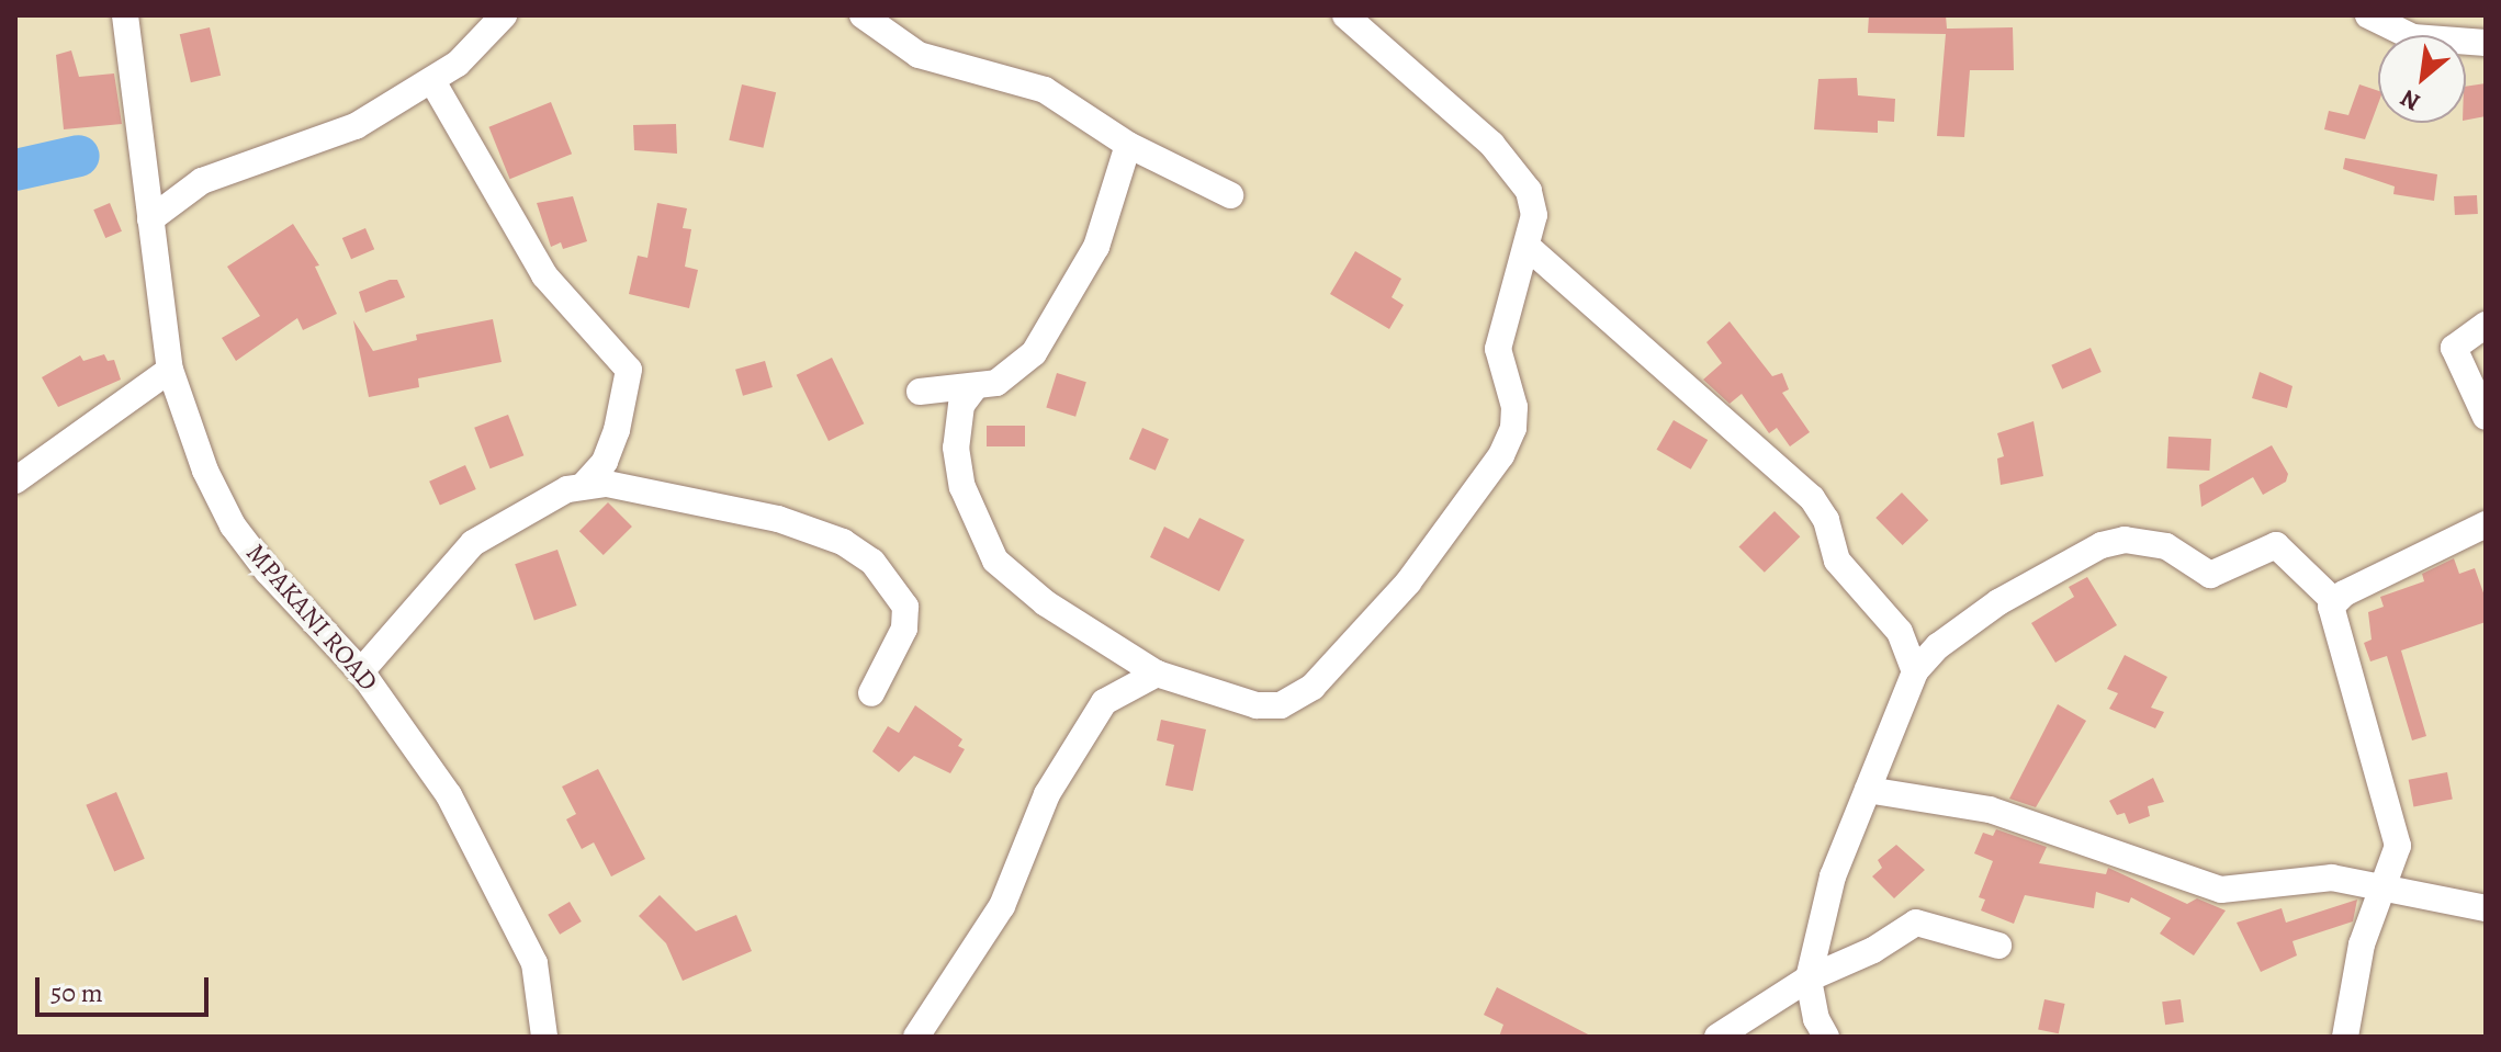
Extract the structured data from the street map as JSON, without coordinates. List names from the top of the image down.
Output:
{
  "streets": {
    "street": ["MPAKANI ROAD"]
  },
  "scale_bar": "50 m",
  "north": "bottom left"
}
